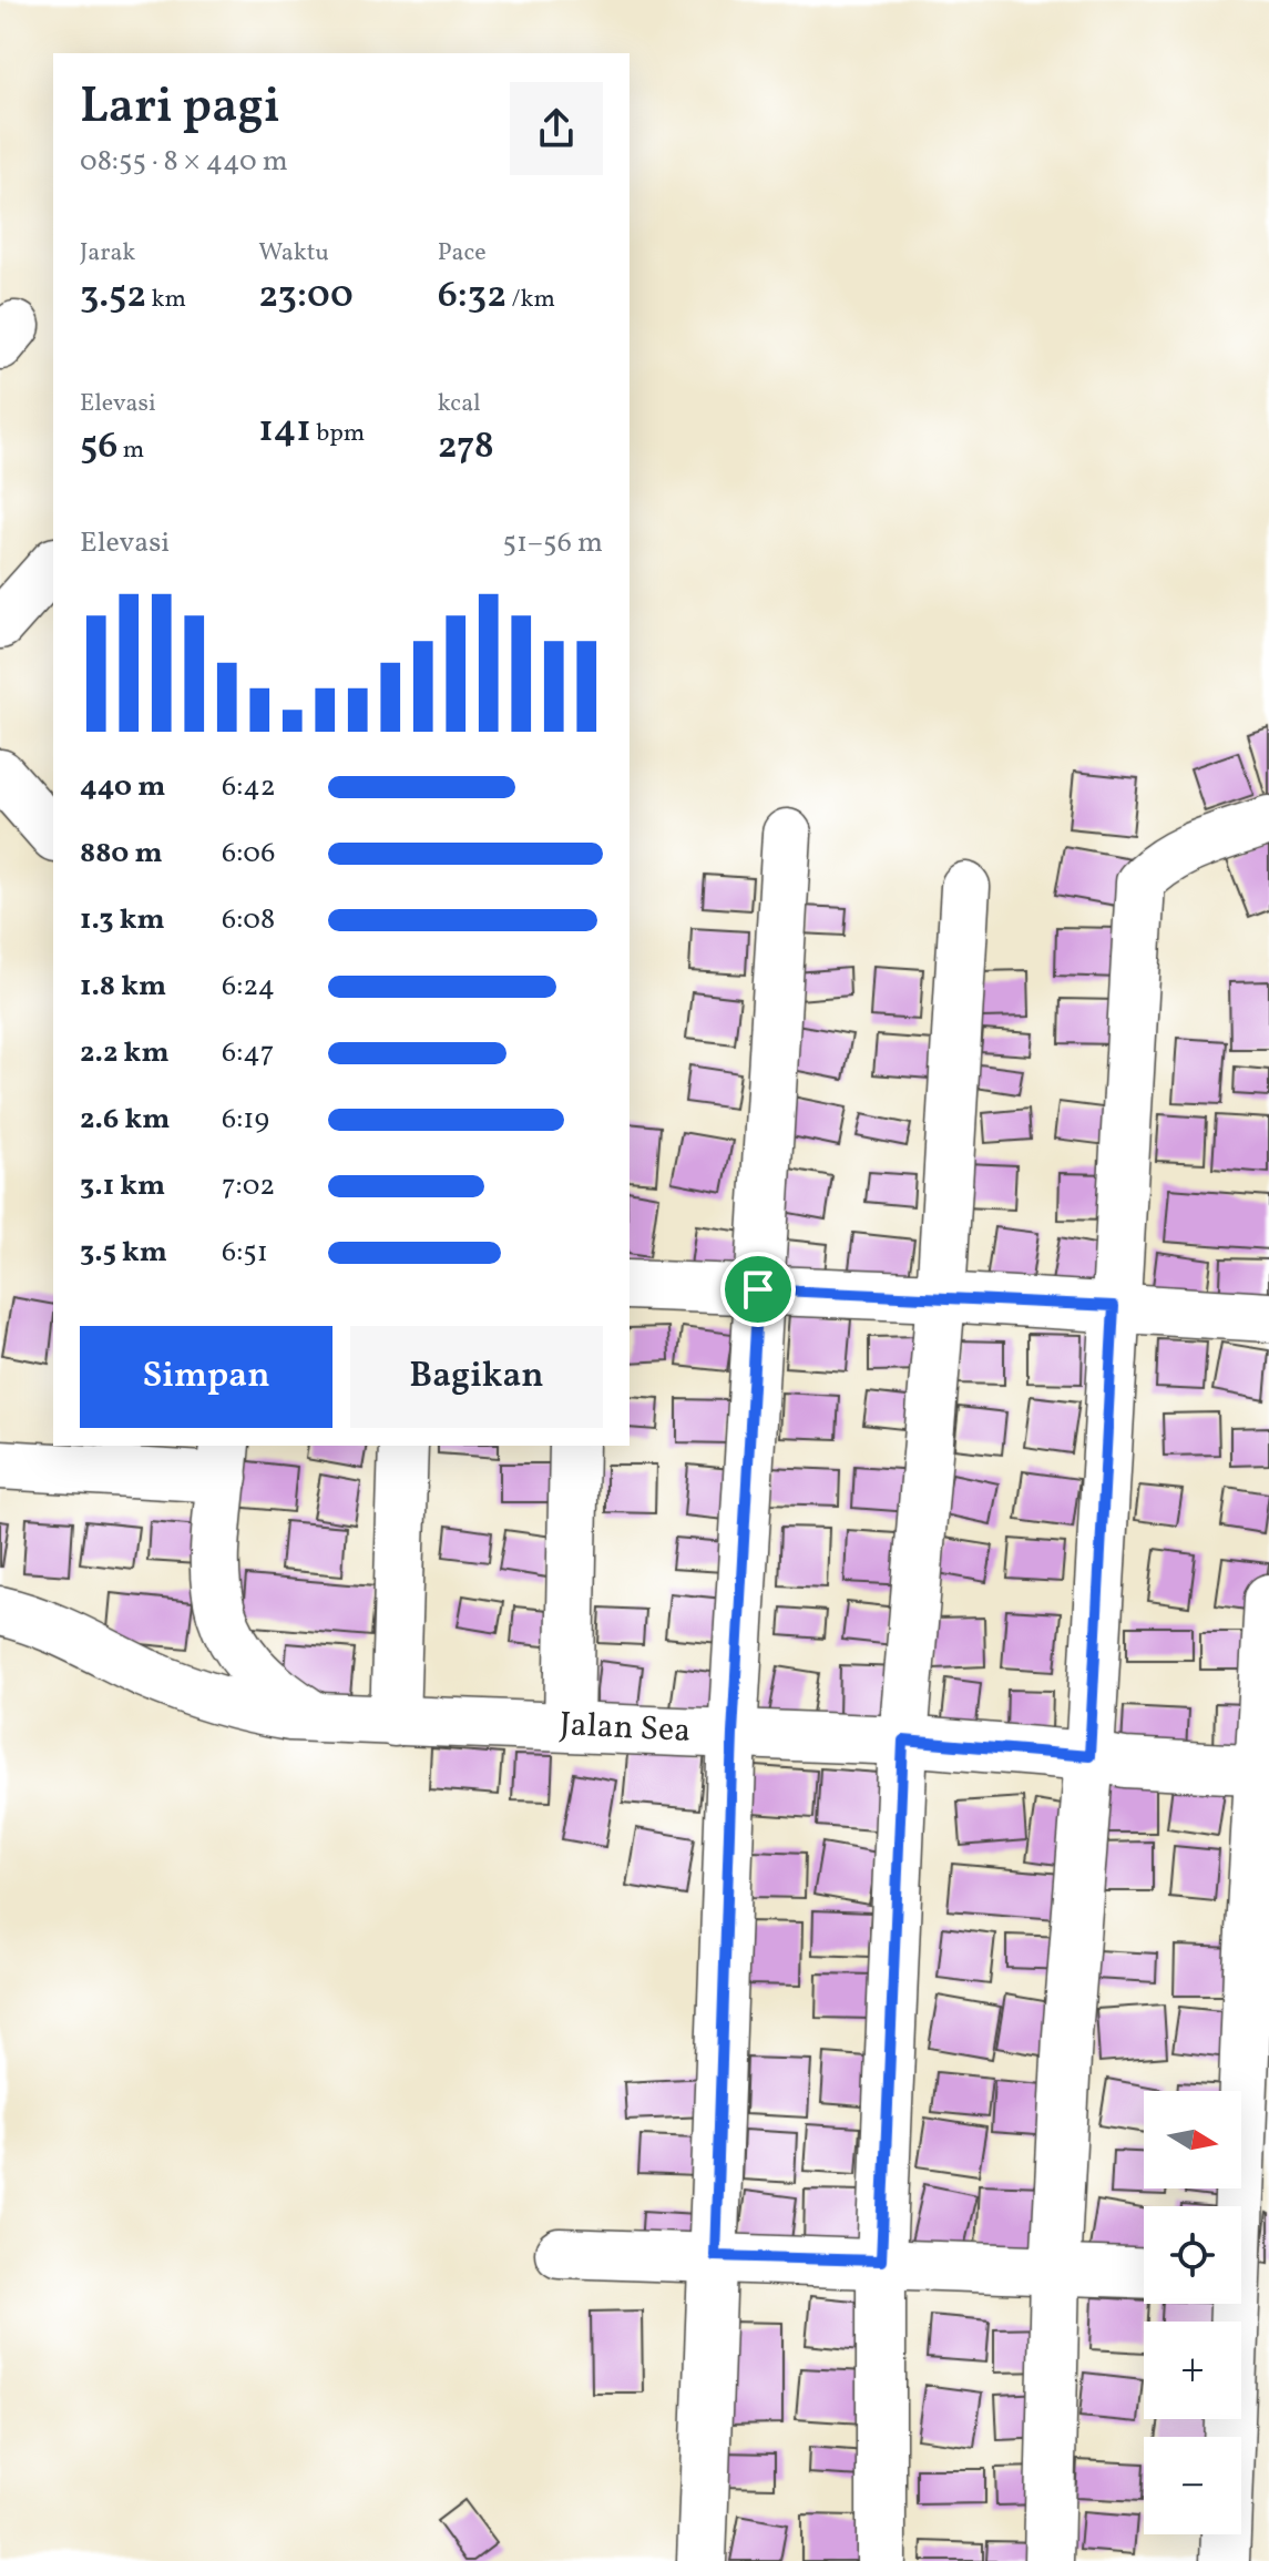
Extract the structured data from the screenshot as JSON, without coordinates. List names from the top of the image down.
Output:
{
  "streets": {
    "street": ["Jalan Sea"]
  },
  "north": "right",
  "page": {
    "heading": ["Lari pagi", "08:55 · 8 × 440 m"],
    "stats": [
      ["Jarak", "3.52 km"],
      ["Waktu", "23:00"],
      ["Pace", "6:32 /km"],
      ["Elevasi", "56 m"],
      ["141 bpm"],
      ["kcal", "278"]
    ],
    "chart": ["Elevasi", "51–56 m"],
    "list": [
      {
        "name": "440 m",
        "note": "6:42"
      },
      {
        "name": "880 m",
        "note": "6:06"
      },
      {
        "name": "1.3 km",
        "note": "6:08"
      },
      {
        "name": "1.8 km",
        "note": "6:24"
      },
      {
        "name": "2.2 km",
        "note": "6:47"
      },
      {
        "name": "2.6 km",
        "note": "6:19"
      },
      {
        "name": "3.1 km",
        "note": "7:02"
      },
      {
        "name": "3.5 km",
        "note": "6:51"
      }
    ],
    "buttons": ["Simpan", "Bagikan"],
    "map_buttons": ["+", "−"]
  }
}
